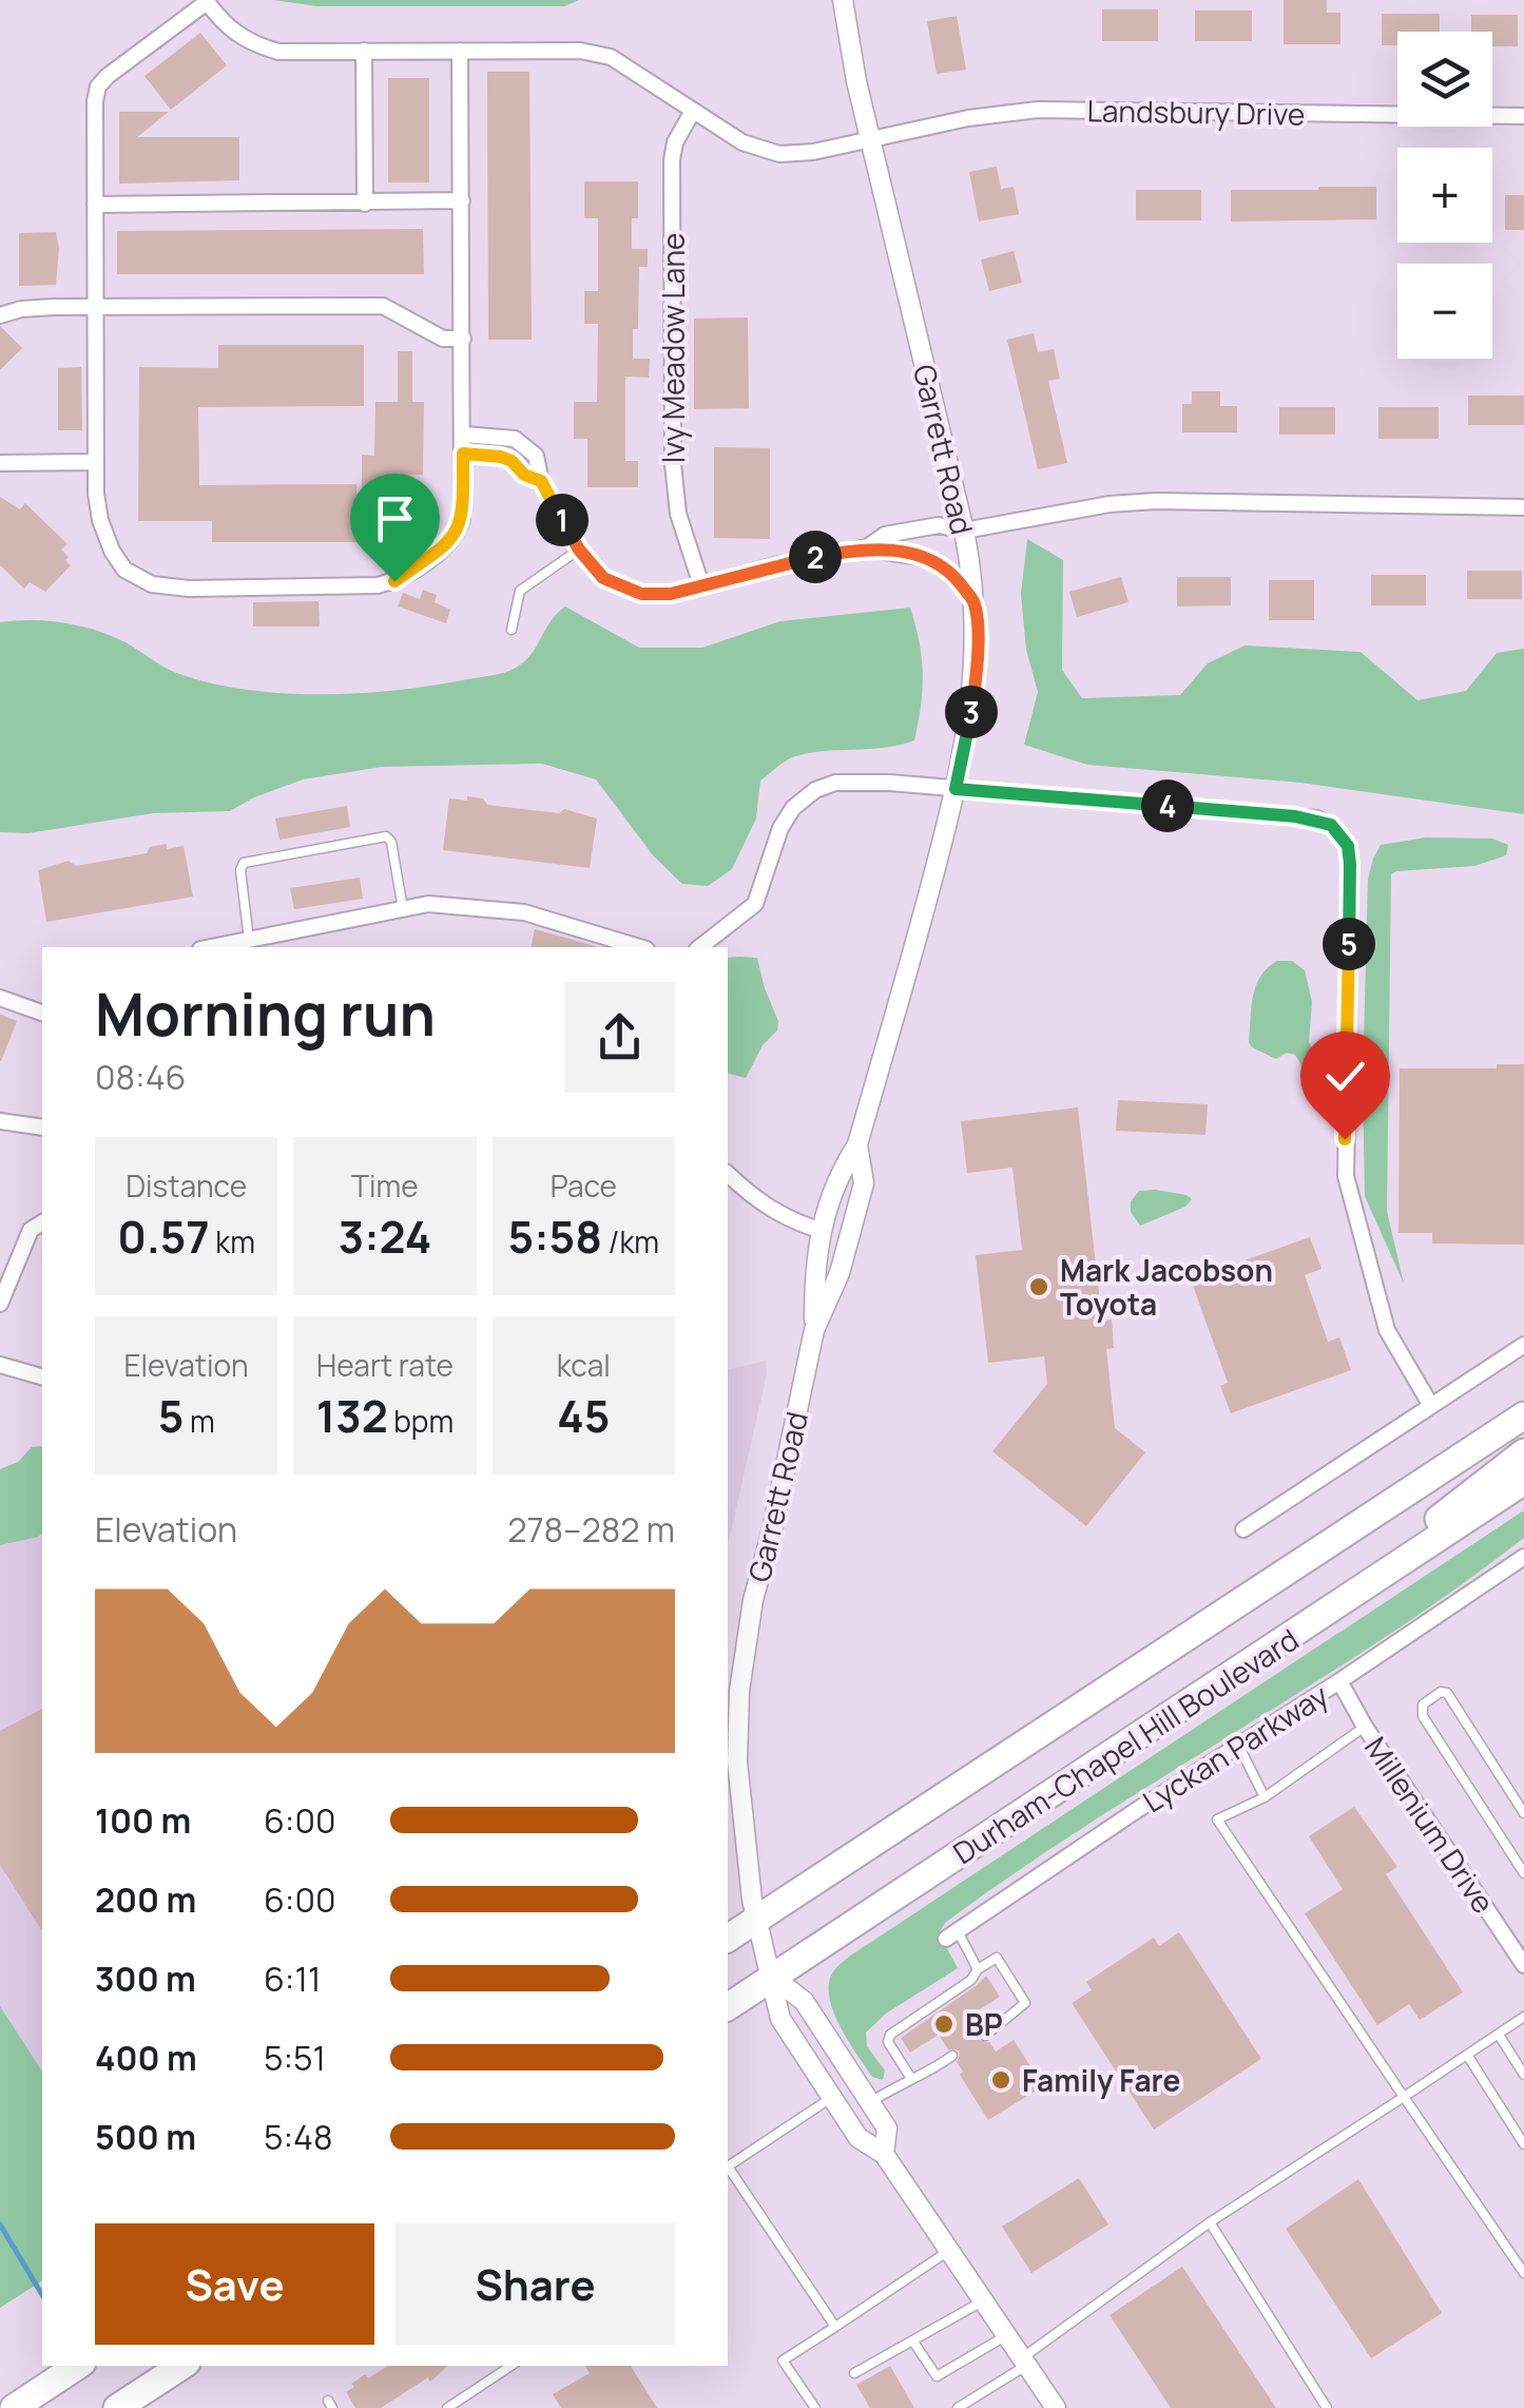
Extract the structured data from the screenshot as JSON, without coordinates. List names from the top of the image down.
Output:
{
  "streets": {
    "highway": ["Durham-Chapel Hill Boulevard"],
    "street": [
      "Landsbury Drive",
      "Ivy Meadow Lane",
      "Garrett Road",
      "Lyckan Parkway",
      "Millenium Drive"
    ]
  },
  "crossings": [
    ["Landsbury Drive", "Garrett Road"],
    ["Garrett Road", "Durham-Chapel Hill Boulevard"],
    ["Lyckan Parkway", "Millenium Drive"]
  ],
  "places": ["Mark Jacobson Toyota", "BP", "Family Fare"],
  "page": {
    "map_buttons": ["+", "−"],
    "pins": [
      "1",
      "2",
      "3",
      "4",
      "5"
    ],
    "heading": ["Morning run", "08:46"],
    "stats": [
      ["Distance", "0.57 km"],
      ["Time", "3:24"],
      ["Pace", "5:58 /km"],
      ["Elevation", "5 m"],
      ["Heart rate", "132 bpm"],
      ["kcal", "45"]
    ],
    "chart": ["Elevation", "278–282 m"],
    "list": [
      {
        "name": "100 m",
        "note": "6:00"
      },
      {
        "name": "200 m",
        "note": "6:00"
      },
      {
        "name": "300 m",
        "note": "6:11"
      },
      {
        "name": "400 m",
        "note": "5:51"
      },
      {
        "name": "500 m",
        "note": "5:48"
      }
    ],
    "buttons": ["Save", "Share"]
  }
}
